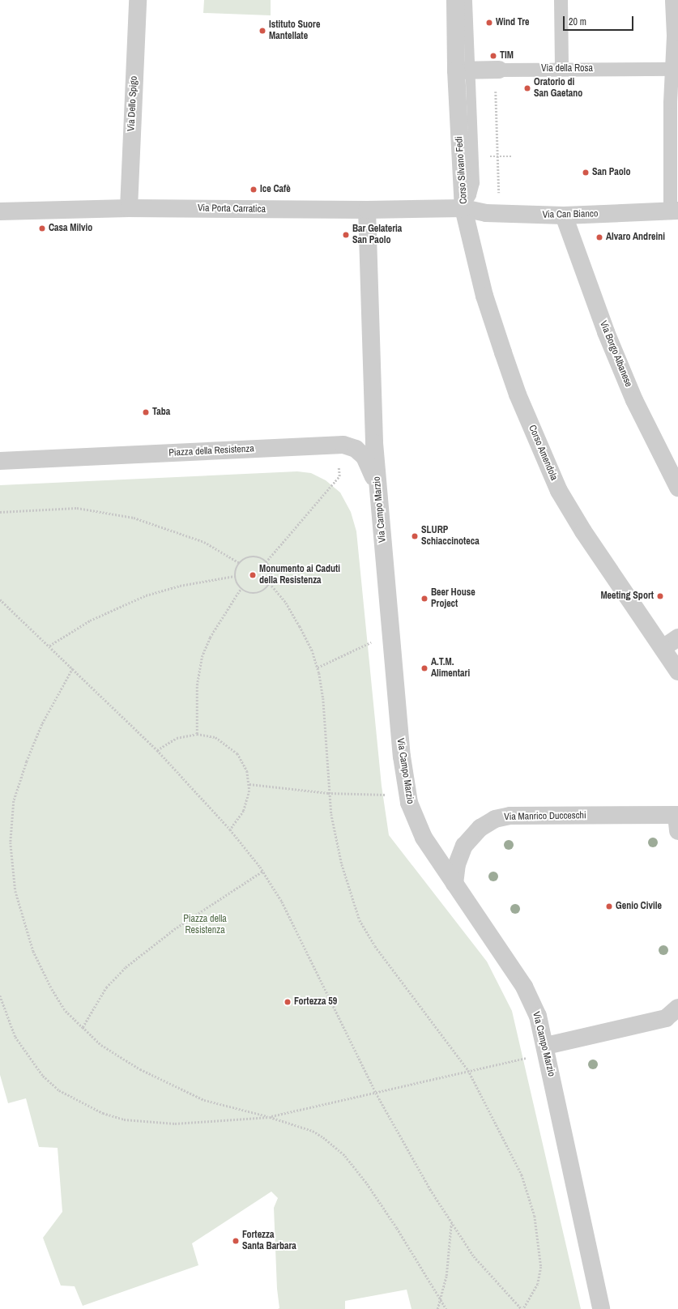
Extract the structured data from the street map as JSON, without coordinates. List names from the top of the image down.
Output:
{
  "streets": {
    "street": [
      "Via della Rosa",
      "Via Dello Spigo",
      "Corso Silvano Fedi",
      "Via Porta Carratica",
      "Via Can Bianco",
      "Via Borgo Albanese",
      "Piazza della Resistenza",
      "Corso Amendola",
      "Via Campo Marzio",
      "Via Manrico Ducceschi"
    ]
  },
  "crossings": [
    ["Via della Rosa", "Corso Silvano Fedi"],
    ["Via Dello Spigo", "Via Porta Carratica"],
    ["Corso Silvano Fedi", "Via Porta Carratica"],
    ["Corso Silvano Fedi", "Via Can Bianco"],
    ["Corso Silvano Fedi", "Corso Amendola"],
    ["Via Porta Carratica", "Via Can Bianco"],
    ["Via Porta Carratica", "Corso Amendola"],
    ["Via Porta Carratica", "Via Campo Marzio"],
    ["Via Can Bianco", "Via Borgo Albanese"],
    ["Via Can Bianco", "Corso Amendola"],
    ["Piazza della Resistenza", "Via Campo Marzio"],
    ["Via Campo Marzio", "Via Manrico Ducceschi"]
  ],
  "parks": ["Piazza della Resistenza"],
  "places": [
    "Wind Tre",
    "Istituto Suore Mantellate",
    "TIM",
    "Oratorio di San Gaetano",
    "San Paolo",
    "Ice Cafè",
    "Casa Milvio",
    "Bar Gelateria San Paolo",
    "Alvaro Andreini",
    "Taba",
    "SLURP Schiaccinoteca",
    "Monumento ai Caduti della Resistenza",
    "Meeting Sport",
    "Beer House Project",
    "A.T.M. Alimentari",
    "Genio Civile",
    "Fortezza 59",
    "Fortezza Santa Barbara"
  ],
  "scale_bar": "20 m"
}
